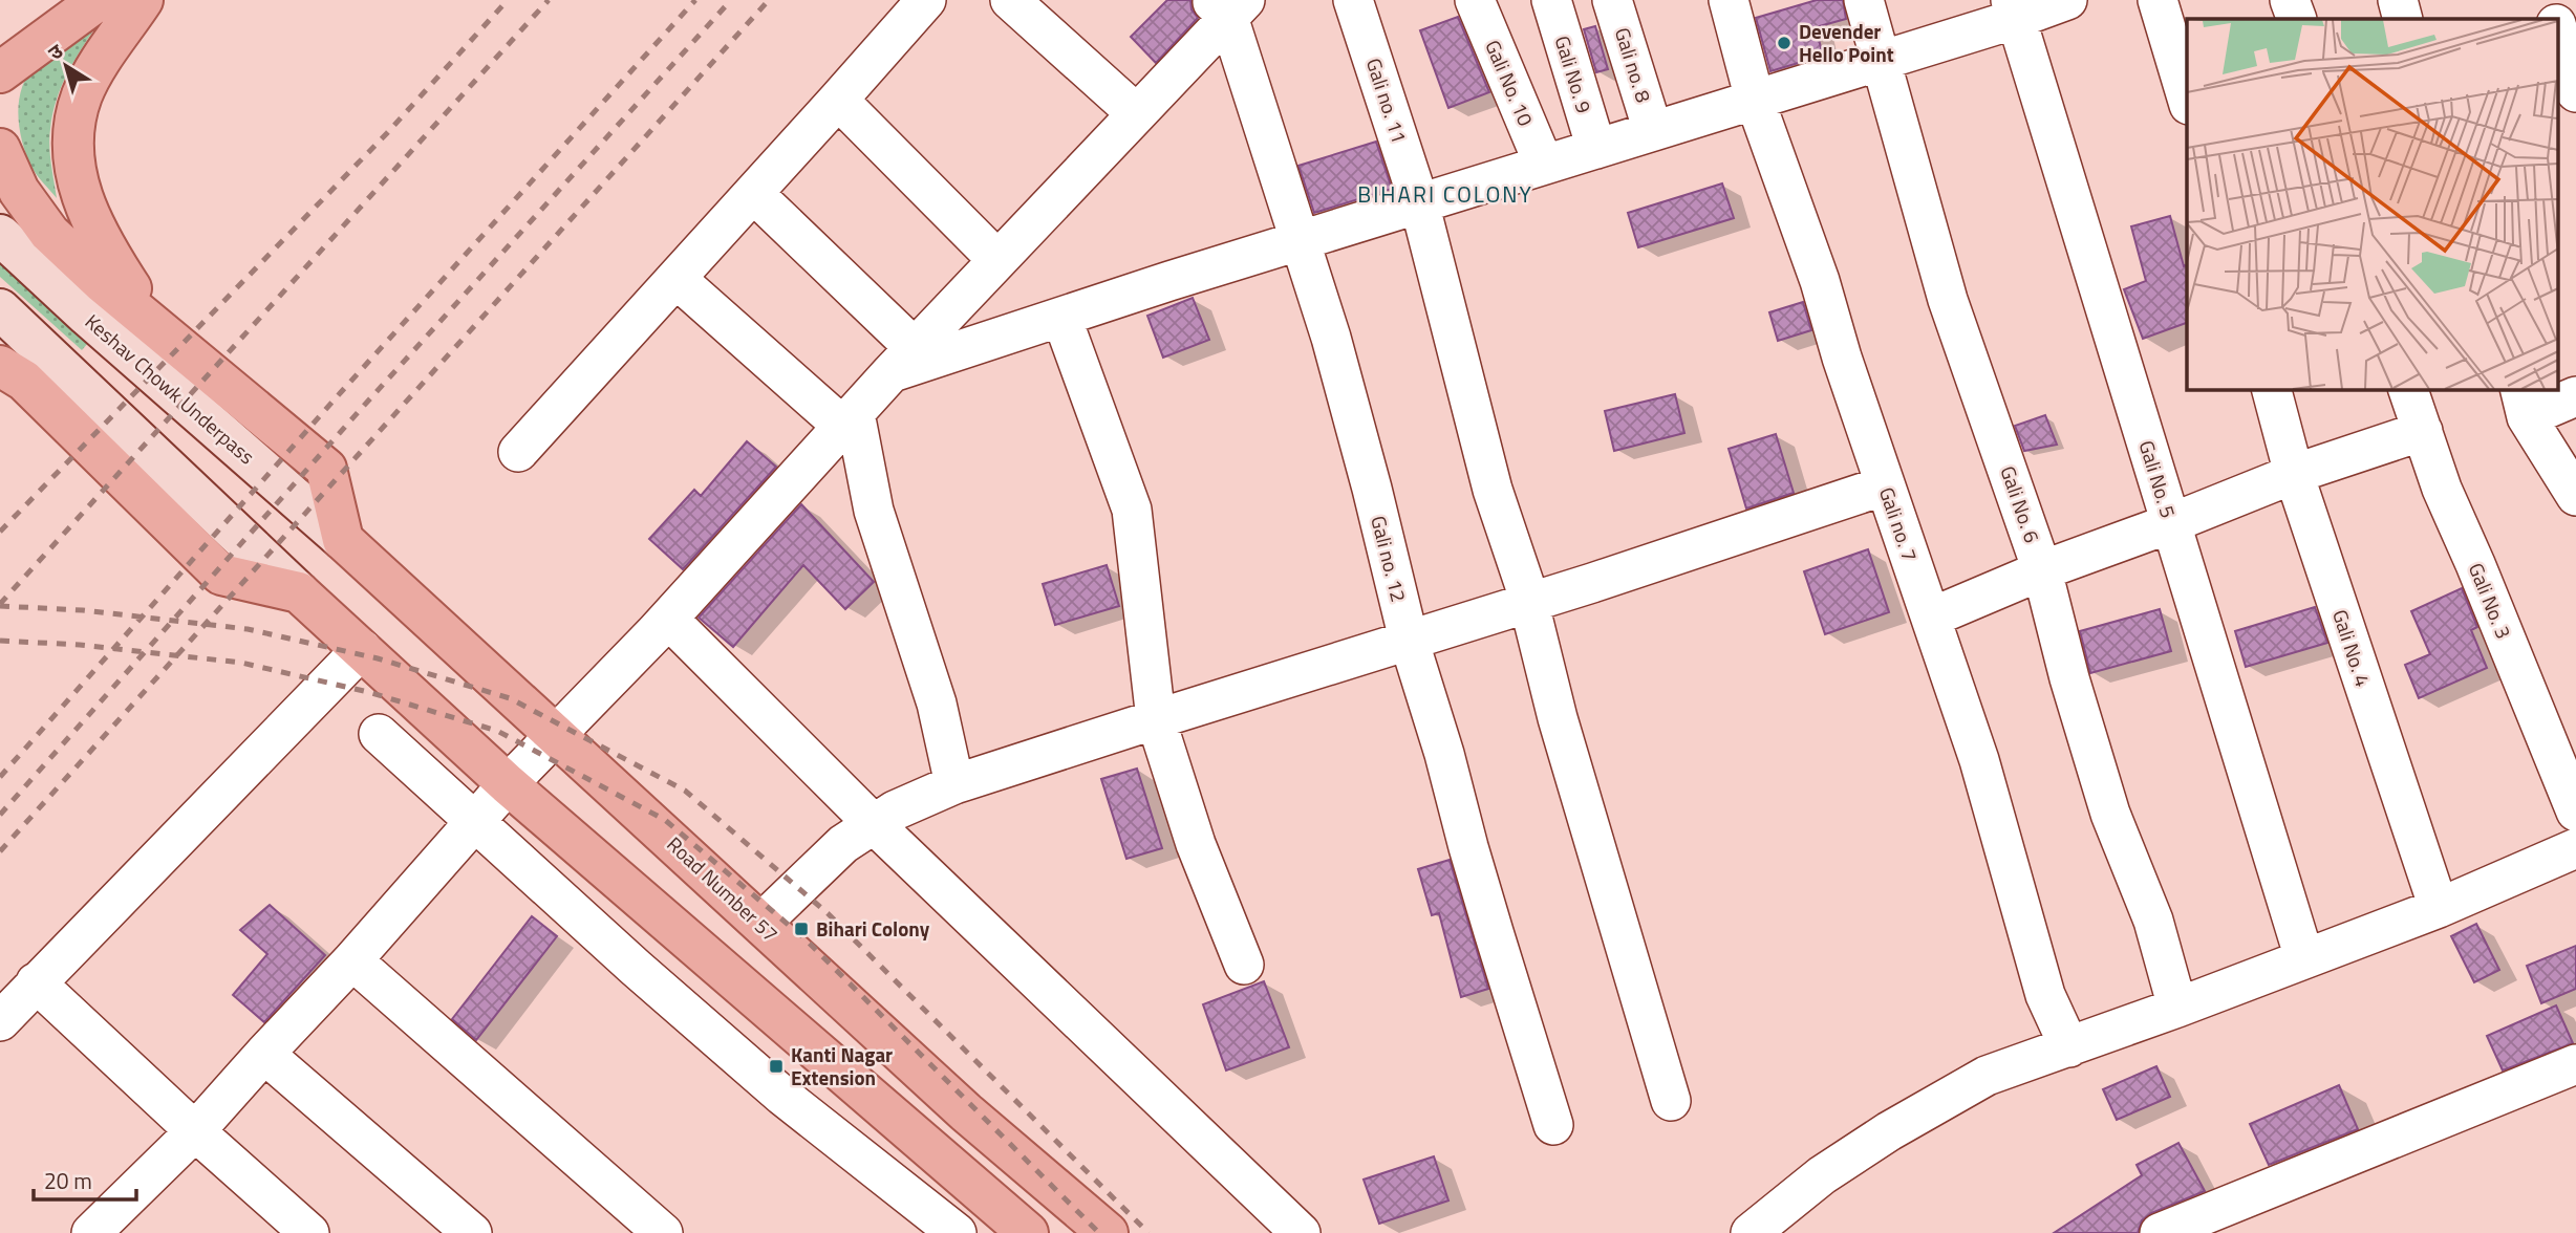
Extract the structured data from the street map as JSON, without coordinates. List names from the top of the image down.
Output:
{
  "streets": {
    "main road": ["Keshav Chowk Underpass", "Road Number 57"],
    "street": [
      "Gali no. 8",
      "Gali No. 9",
      "Gali No. 10",
      "Gali no. 11",
      "Gali No. 5",
      "Gali No. 6",
      "Gali no. 7",
      "Gali no. 12",
      "Gali No. 3",
      "Gali No. 4"
    ]
  },
  "crossings": [
    ["Keshav Chowk Underpass", "Road Number 57"]
  ],
  "districts": ["BIHARI COLONY"],
  "places": {
    "other": ["Devender Hello Point"],
    "transit": ["Bihari Colony", "Kanti Nagar Extension"]
  },
  "scale_bar": "20 m",
  "north": "top left"
}
